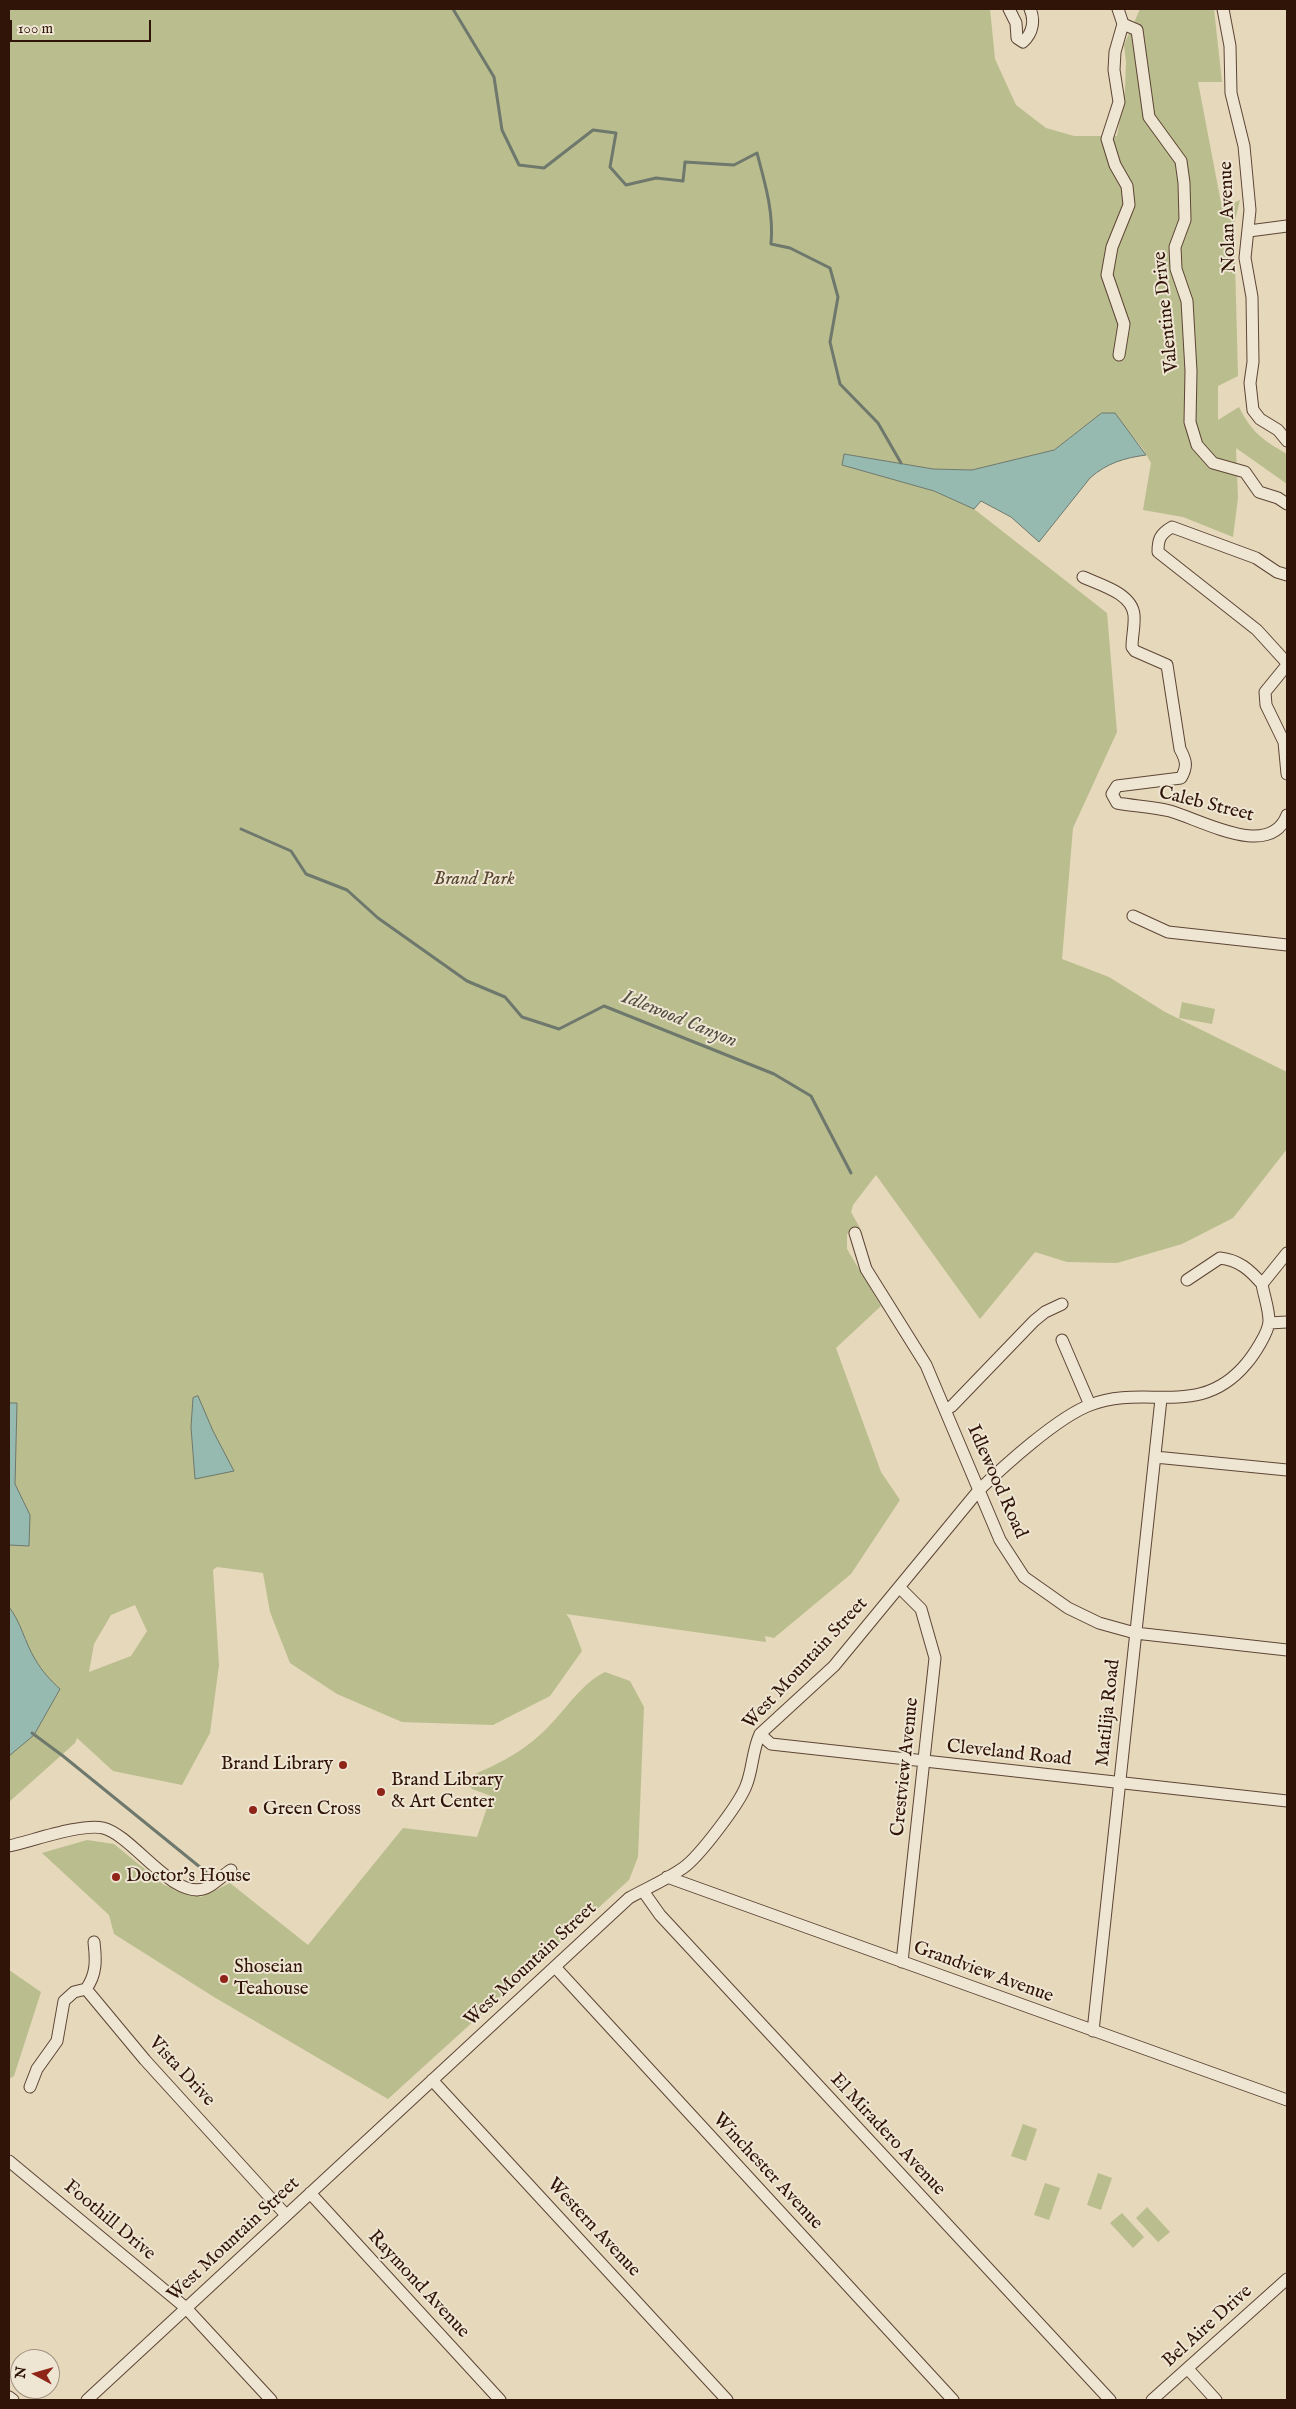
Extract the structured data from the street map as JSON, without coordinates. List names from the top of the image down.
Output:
{
  "streets": {
    "street": [
      "Nolan Avenue",
      "Valentine Drive",
      "Caleb Street",
      "Idlewood Road",
      "West Mountain Street",
      "Matilija Road",
      "Cleveland Road",
      "Crestview Avenue",
      "Grandview Avenue",
      "Vista Drive",
      "El Miradero Avenue",
      "Winchester Avenue",
      "Foothill Drive",
      "Western Avenue",
      "Raymond Avenue",
      "Bel Aire Drive"
    ]
  },
  "crossings": [
    ["Idlewood Road", "West Mountain Street"],
    ["Idlewood Road", "Matilija Road"],
    ["West Mountain Street", "Matilija Road"],
    ["West Mountain Street", "Cleveland Road"],
    ["West Mountain Street", "Crestview Avenue"],
    ["West Mountain Street", "Grandview Avenue"],
    ["West Mountain Street", "Vista Drive"],
    ["West Mountain Street", "El Miradero Avenue"],
    ["West Mountain Street", "Winchester Avenue"],
    ["West Mountain Street", "Foothill Drive"],
    ["West Mountain Street", "Western Avenue"],
    ["West Mountain Street", "Raymond Avenue"],
    ["Matilija Road", "Cleveland Road"],
    ["Matilija Road", "Grandview Avenue"],
    ["Cleveland Road", "Crestview Avenue"],
    ["Crestview Avenue", "Grandview Avenue"]
  ],
  "water": ["Idlewood Canyon"],
  "parks": ["Brand Park"],
  "places": [
    "Brand Library",
    "Brand Library & Art Center",
    "Green Cross",
    "Doctor's House",
    "Shoseian Teahouse"
  ],
  "scale_bar": "100 m",
  "north": "left"
}
